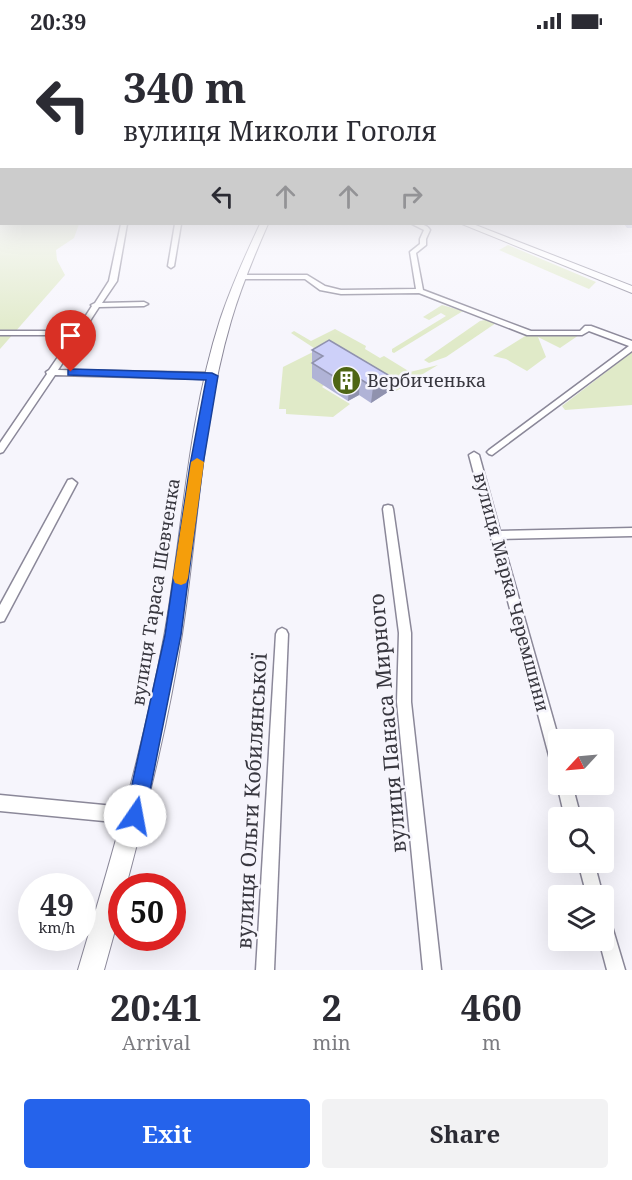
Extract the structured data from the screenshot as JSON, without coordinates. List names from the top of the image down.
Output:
{
  "streets": {
    "main road": ["вулиця Тараса Шевченка"],
    "street": ["вулиця Марка Черемшини", "вулиця Панаса Мирного", "вулиця Ольги Кобилянської"]
  },
  "places": {
    "building": ["Вербиченька"]
  },
  "north": "bottom left",
  "page": {
    "status": "20:39",
    "turn": ["340 m", "вулиця Миколи Гоголя"],
    "speed": "49 km/h",
    "limit": "50",
    "eta": [
      "20:41",
      "Arrival",
      "2",
      "min",
      "460",
      "m"
    ],
    "buttons": ["Exit", "Share"]
  }
}
